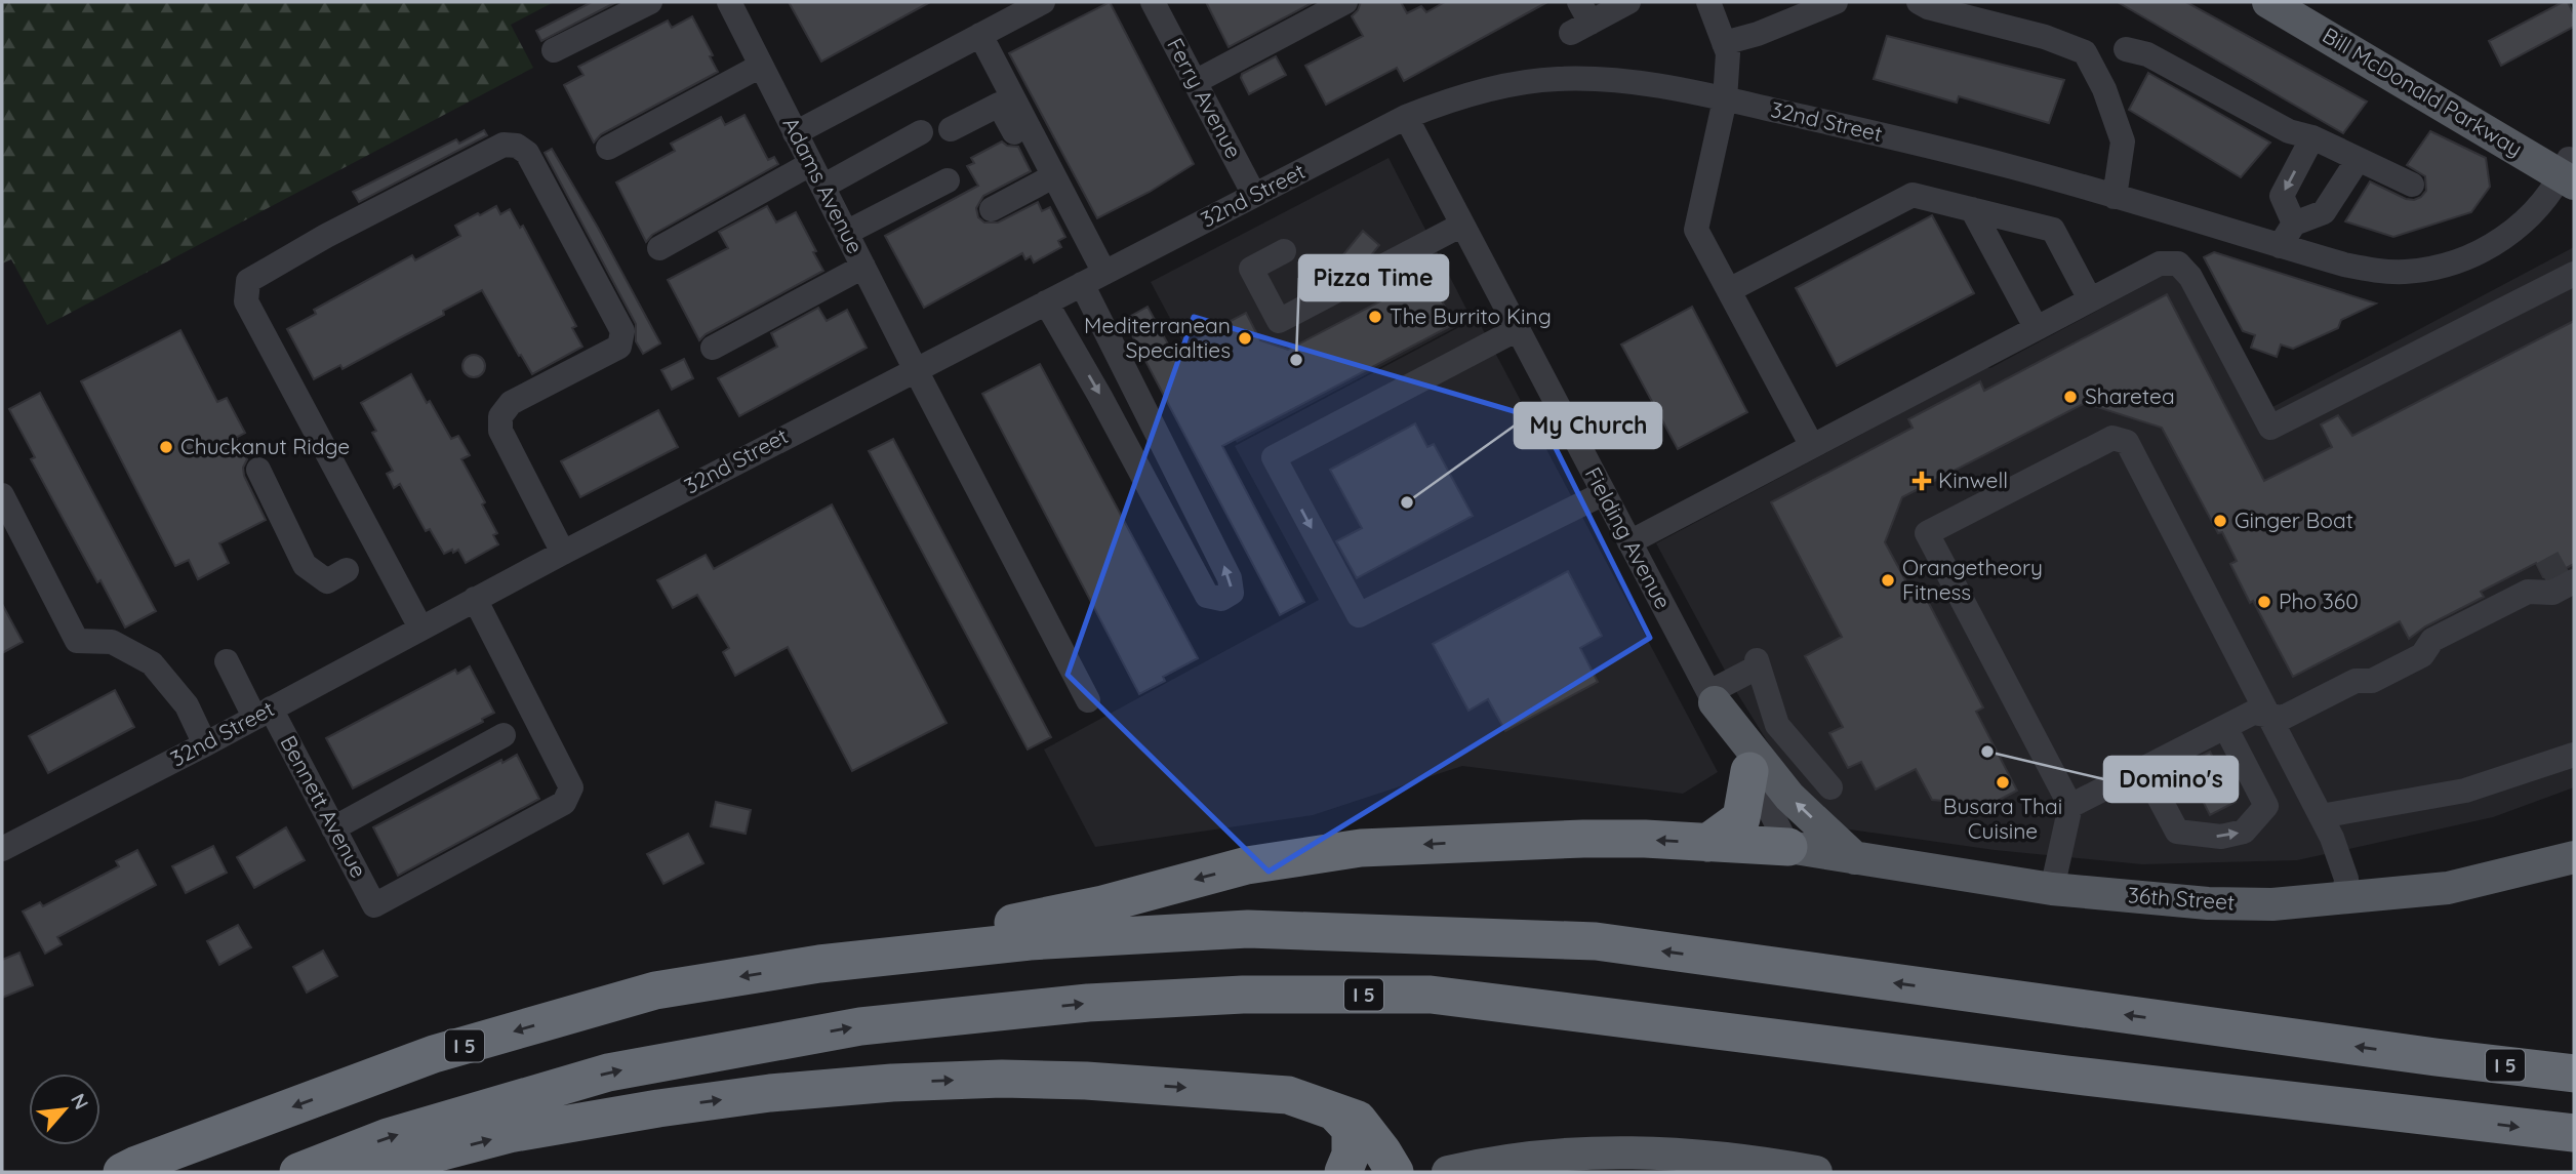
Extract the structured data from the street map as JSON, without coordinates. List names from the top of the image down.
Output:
{
  "streets": {
    "highway": ["I 5"],
    "main road": ["Bill McDonald Parkway", "36th Street"],
    "street": [
      "Ferry Avenue",
      "32nd Street",
      "Adams Avenue",
      "Fielding Avenue",
      "Bennett Avenue"
    ]
  },
  "crossings": [
    ["Bill McDonald Parkway", "32nd Street"],
    ["Ferry Avenue", "32nd Street"],
    ["32nd Street", "Adams Avenue"],
    ["32nd Street", "Fielding Avenue"],
    ["32nd Street", "Bennett Avenue"],
    ["Fielding Avenue", "36th Street"]
  ],
  "places": {
    "other": [
      "The Burrito King",
      "Mediterranean Specialties",
      "Pizza Time",
      "Sharetea",
      "Chuckanut Ridge",
      "My Church",
      "Ginger Boat",
      "Orangetheory Fitness",
      "Pho 360",
      "Domino's",
      "Busara Thai Cuisine"
    ],
    "health": ["Kinwell"]
  },
  "north": "top right"
}
